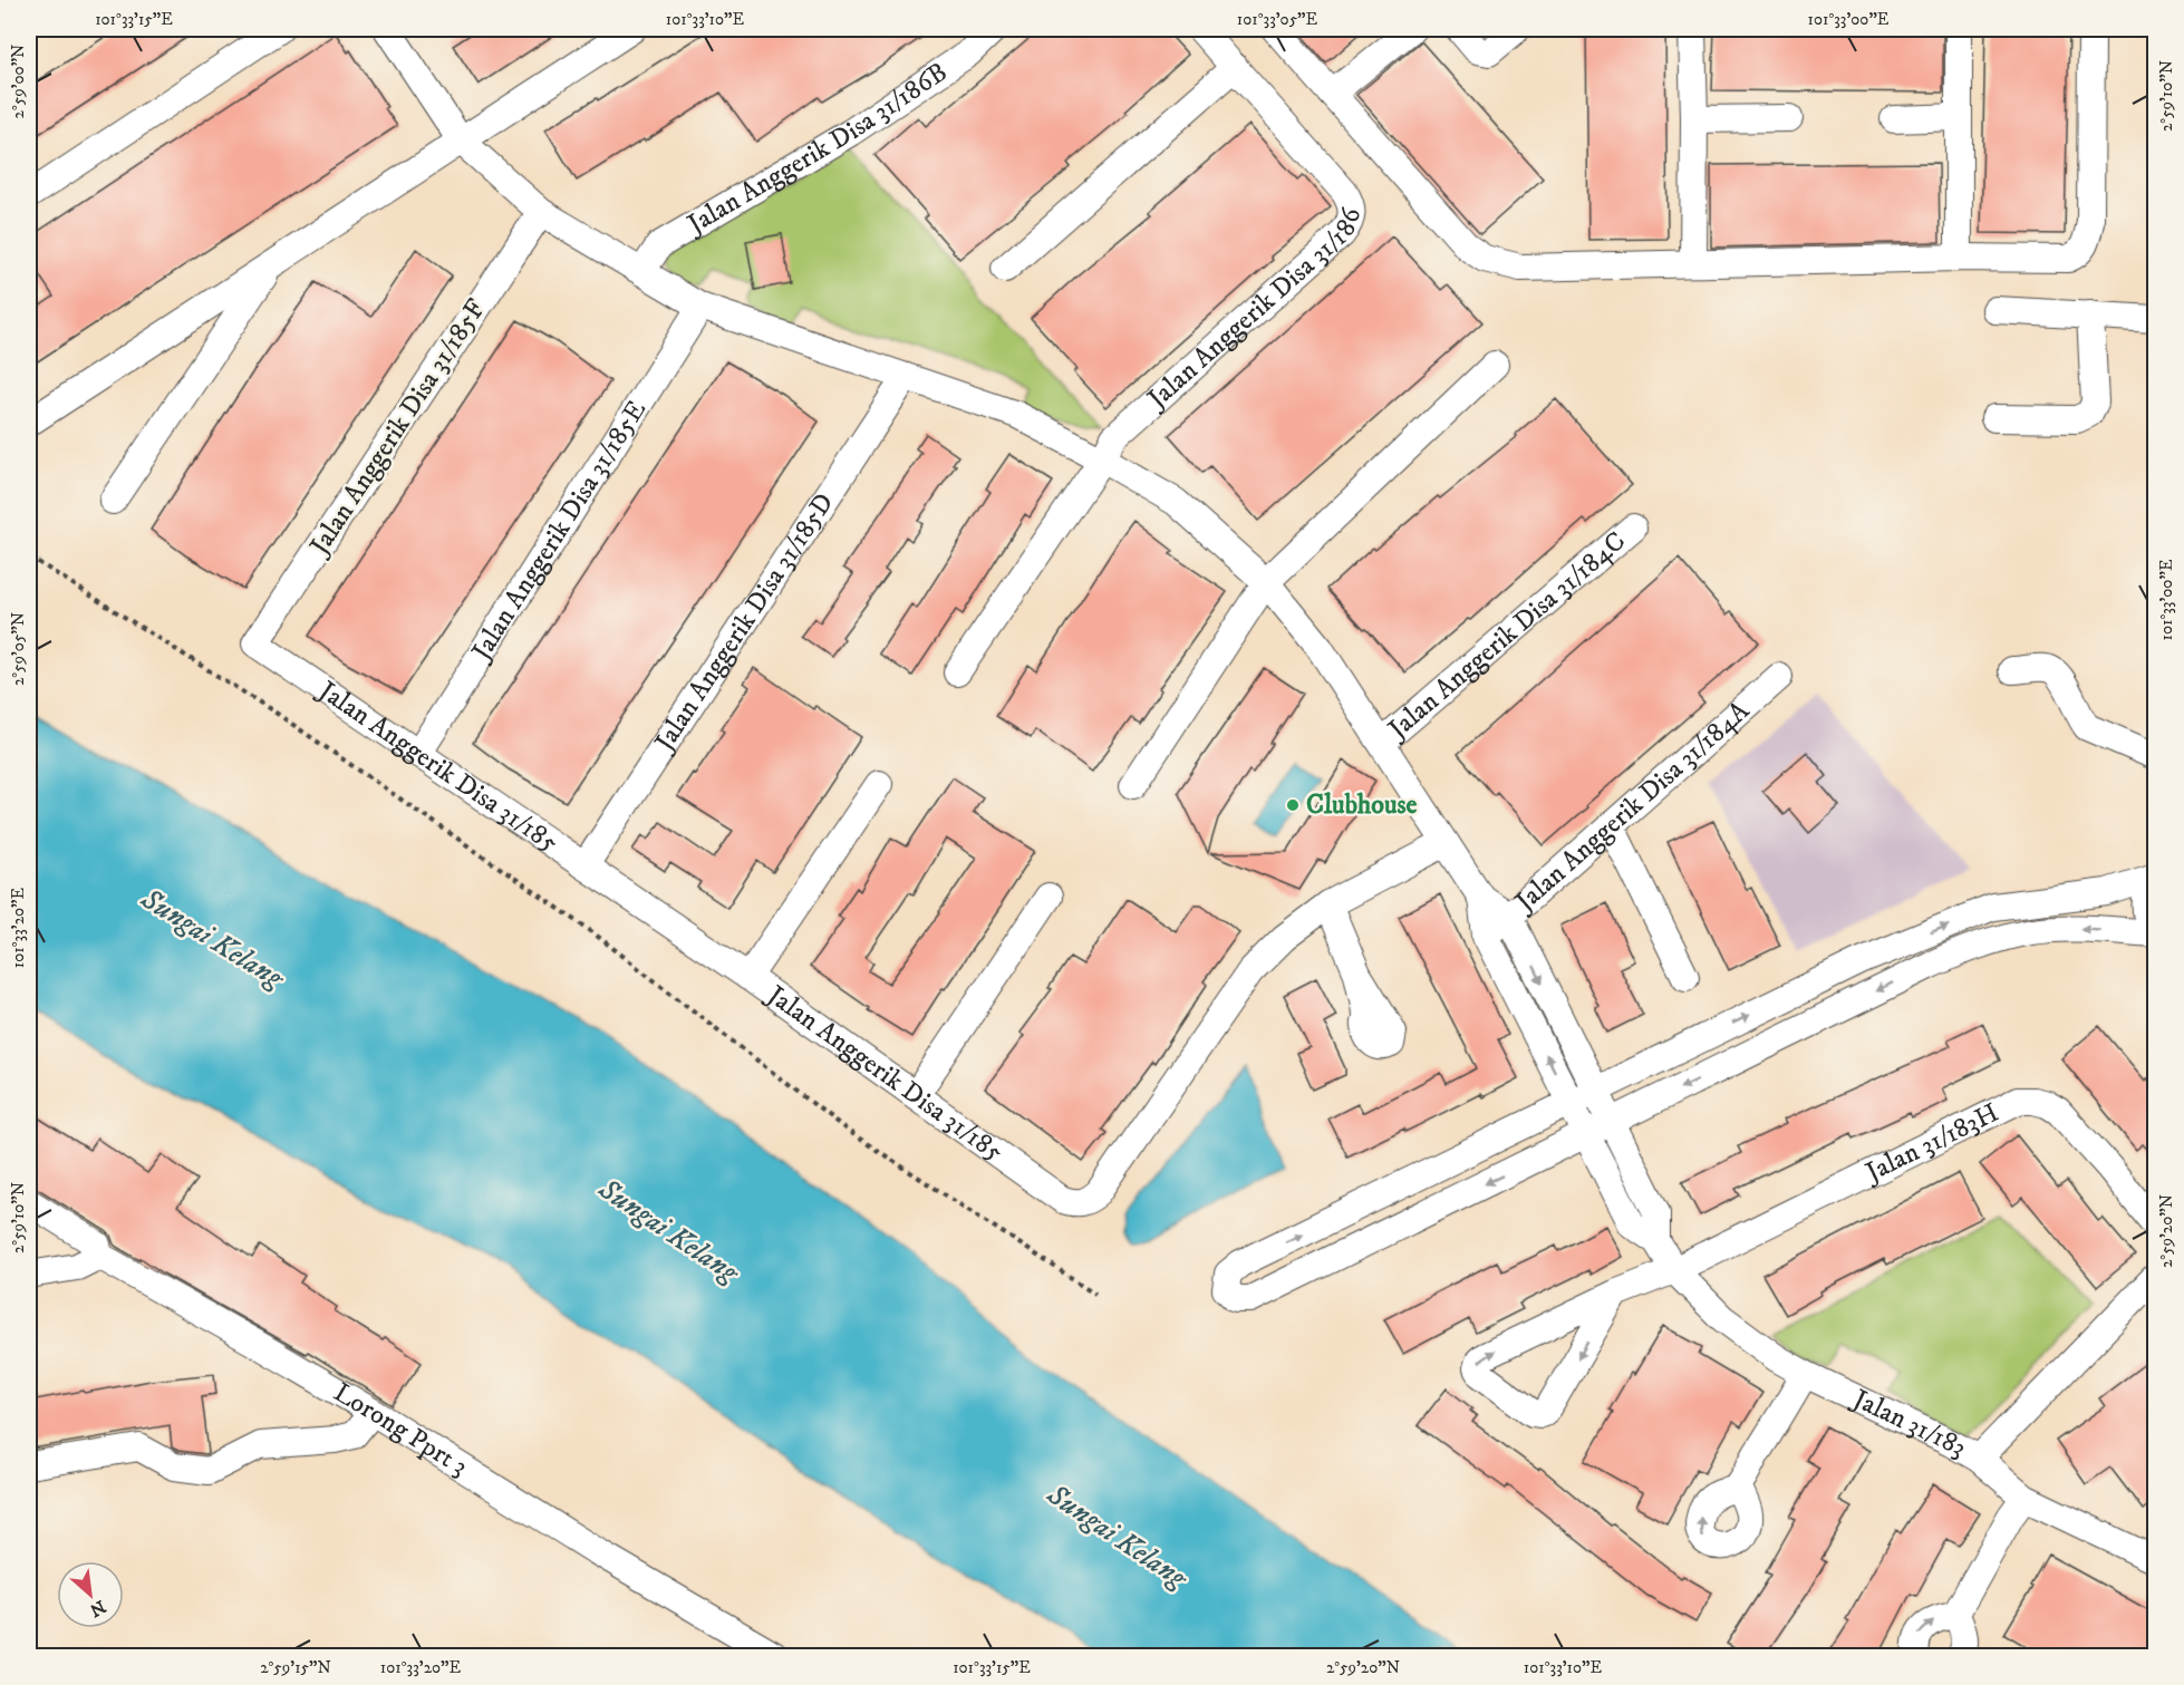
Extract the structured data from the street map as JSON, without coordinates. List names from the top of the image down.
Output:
{
  "streets": {
    "street": [
      "Jalan Anggerik Disa 31/186B",
      "Jalan Anggerik Disa 31/186",
      "Jalan Anggerik Disa 31/185F",
      "Jalan Anggerik Disa 31/185E",
      "Jalan Anggerik Disa 31/185D",
      "Jalan Anggerik Disa 31/184C",
      "Jalan Anggerik Disa 31/185",
      "Jalan Anggerik Disa 31/184A",
      "Jalan 31/183H",
      "Jalan 31/183",
      "Lorong Pprt 3"
    ]
  },
  "crossings": [
    ["Jalan Anggerik Disa 31/185F", "Jalan Anggerik Disa 31/185"],
    ["Jalan Anggerik Disa 31/185E", "Jalan Anggerik Disa 31/185"],
    ["Jalan Anggerik Disa 31/185D", "Jalan Anggerik Disa 31/185"],
    ["Jalan 31/183H", "Jalan 31/183"]
  ],
  "water": ["Sungai Kelang"],
  "places": ["Clubhouse"],
  "north": "bottom right",
  "coordinates": [
    "101°33'15\"E",
    "101°33'10\"E",
    "101°33'05\"E",
    "101°33'00\"E",
    "2°59'00\"N",
    "2°59'10\"N",
    "2°59'05\"N",
    "101°33'20\"E",
    "2°59'20\"N",
    "2°59'15\"N"
  ]
}
